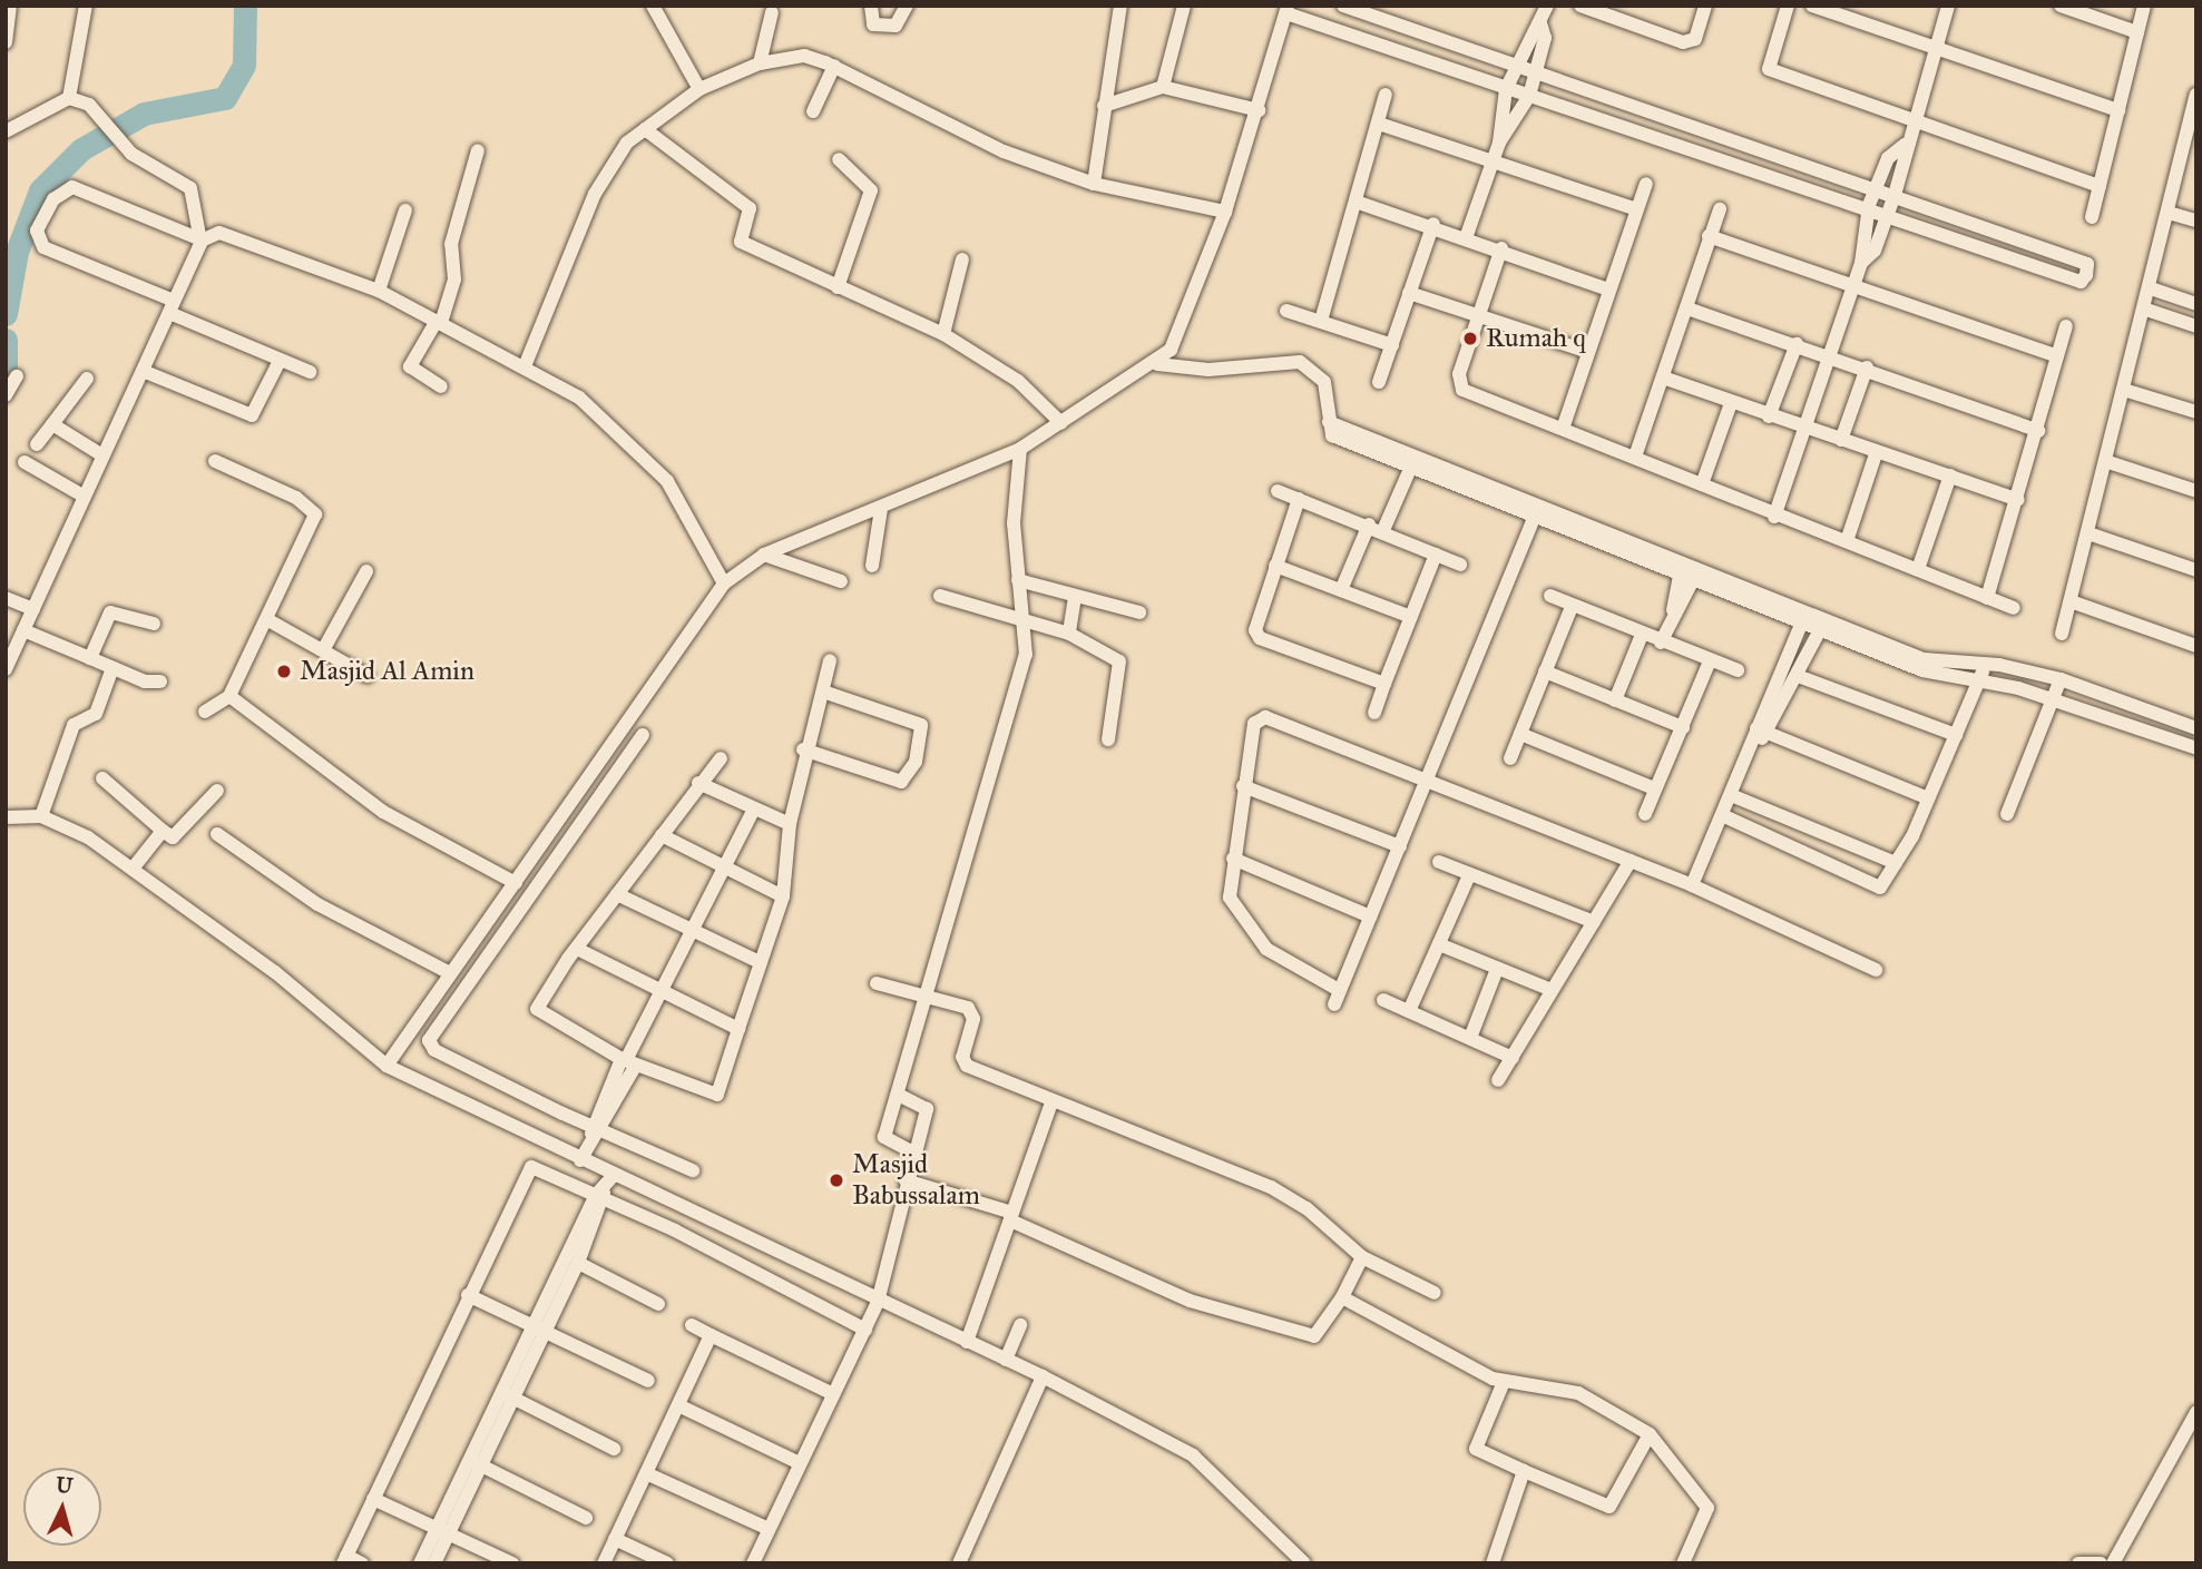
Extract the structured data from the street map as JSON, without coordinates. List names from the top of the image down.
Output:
{
  "places": ["Rumah q", "Masjid Al Amin", "Masjid Babussalam"],
  "north": "top"
}
